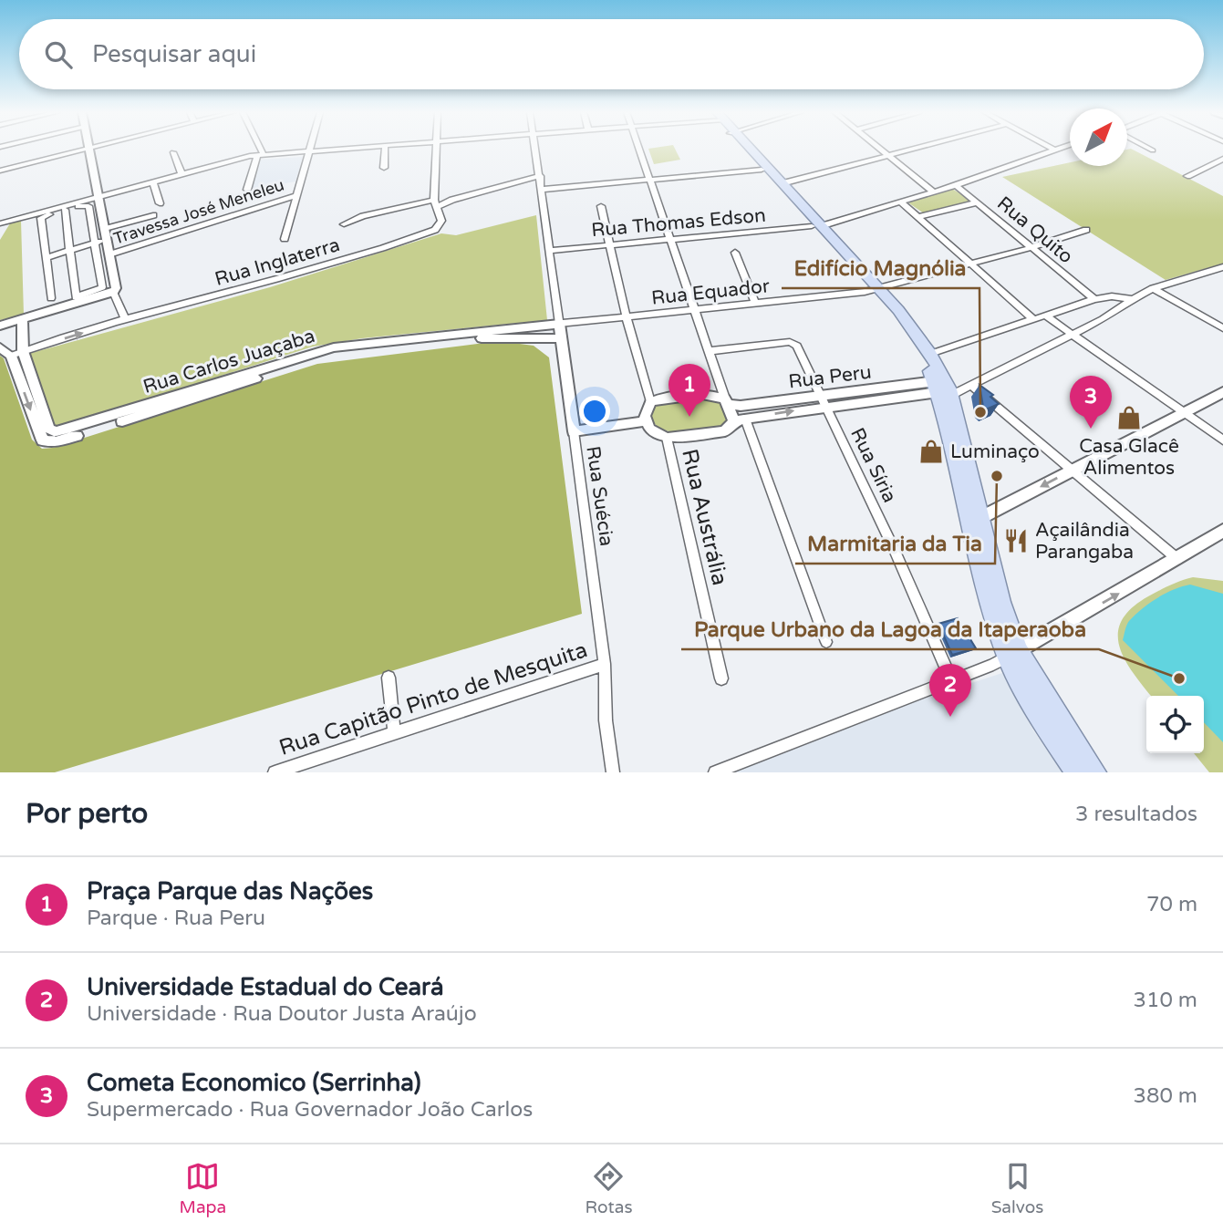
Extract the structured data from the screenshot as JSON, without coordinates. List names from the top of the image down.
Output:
{
  "streets": {
    "street": [
      "Travessa José Meneleu",
      "Rua Thomas Edson",
      "Rua Quito",
      "Rua Inglaterra",
      "Rua Equador",
      "Rua Carlos Juaçaba",
      "Rua Peru",
      "Rua Síria",
      "Rua Suécia",
      "Rua Austrália",
      "Rua Capitão Pinto de Mesquita"
    ]
  },
  "crossings": [
    ["Rua Thomas Edson", "Rua Quito"],
    ["Rua Thomas Edson", "Rua Suécia"],
    ["Rua Quito", "Rua Equador"],
    ["Rua Inglaterra", "Rua Carlos Juaçaba"],
    ["Rua Equador", "Rua Carlos Juaçaba"],
    ["Rua Equador", "Rua Suécia"],
    ["Rua Carlos Juaçaba", "Rua Suécia"],
    ["Rua Peru", "Rua Síria"],
    ["Rua Peru", "Rua Austrália"],
    ["Rua Suécia", "Rua Capitão Pinto de Mesquita"]
  ],
  "places": {
    "other": ["Edifício Magnólia", "Marmitaria da Tia", "Parque Urbano da Lagoa da Itaperaoba"],
    "shop": ["Casa Glacê Alimentos", "Luminaço"],
    "restaurant": ["Açailândia Parangaba"]
  },
  "north": "top right",
  "page": {
    "search": "Pesquisar aqui",
    "pins": ["1", "3", "2"],
    "heading": ["Por perto", "3 resultados"],
    "list": [
      {
        "mark": "1",
        "name": "Praça Parque das Nações",
        "note": "Parque · Rua Peru",
        "value": "70 m"
      },
      {
        "mark": "2",
        "name": "Universidade Estadual do Ceará",
        "note": "Universidade · Rua Doutor Justa Araújo",
        "value": "310 m"
      },
      {
        "mark": "3",
        "name": "Cometa Economico (Serrinha)",
        "note": "Supermercado · Rua Governador João Carlos",
        "value": "380 m"
      }
    ],
    "nav": ["Mapa", "Rotas", "Salvos"]
  }
}
